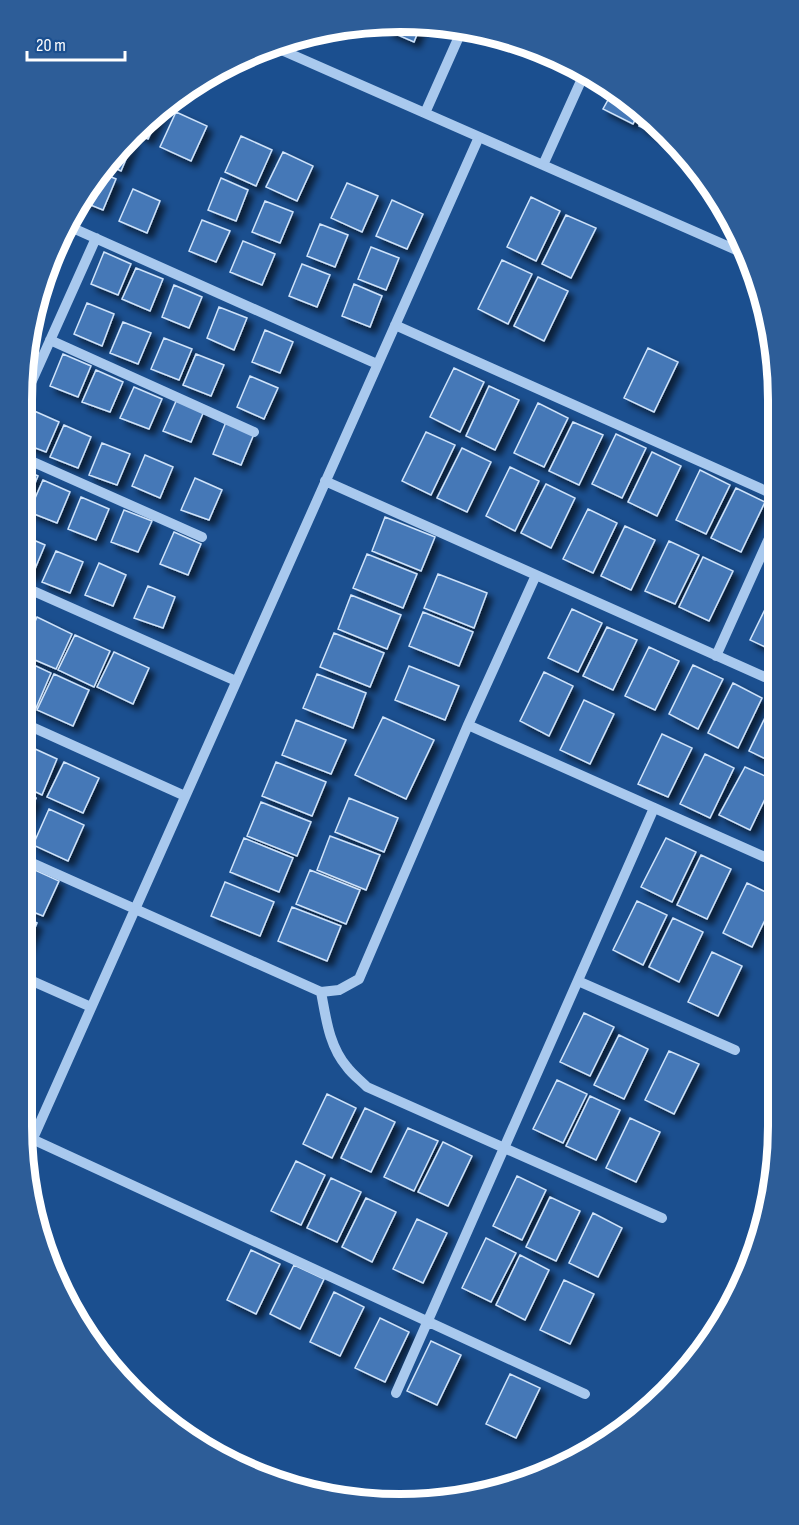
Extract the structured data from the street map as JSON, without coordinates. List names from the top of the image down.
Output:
{
  "scale_bar": "20 m"
}
